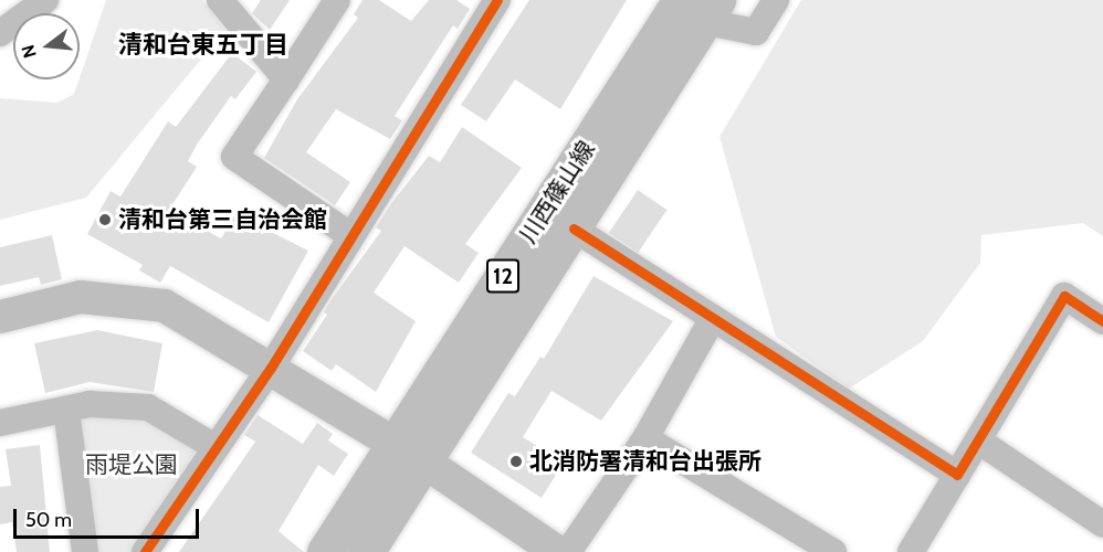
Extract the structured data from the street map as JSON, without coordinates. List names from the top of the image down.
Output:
{
  "streets": {
    "main road": ["川西篠山線", "12"]
  },
  "districts": ["清和台東五丁目"],
  "parks": ["雨堤公園"],
  "places": ["清和台第三自治会館", "北消防署清和台出張所"],
  "scale_bar": "50 m",
  "north": "left"
}
